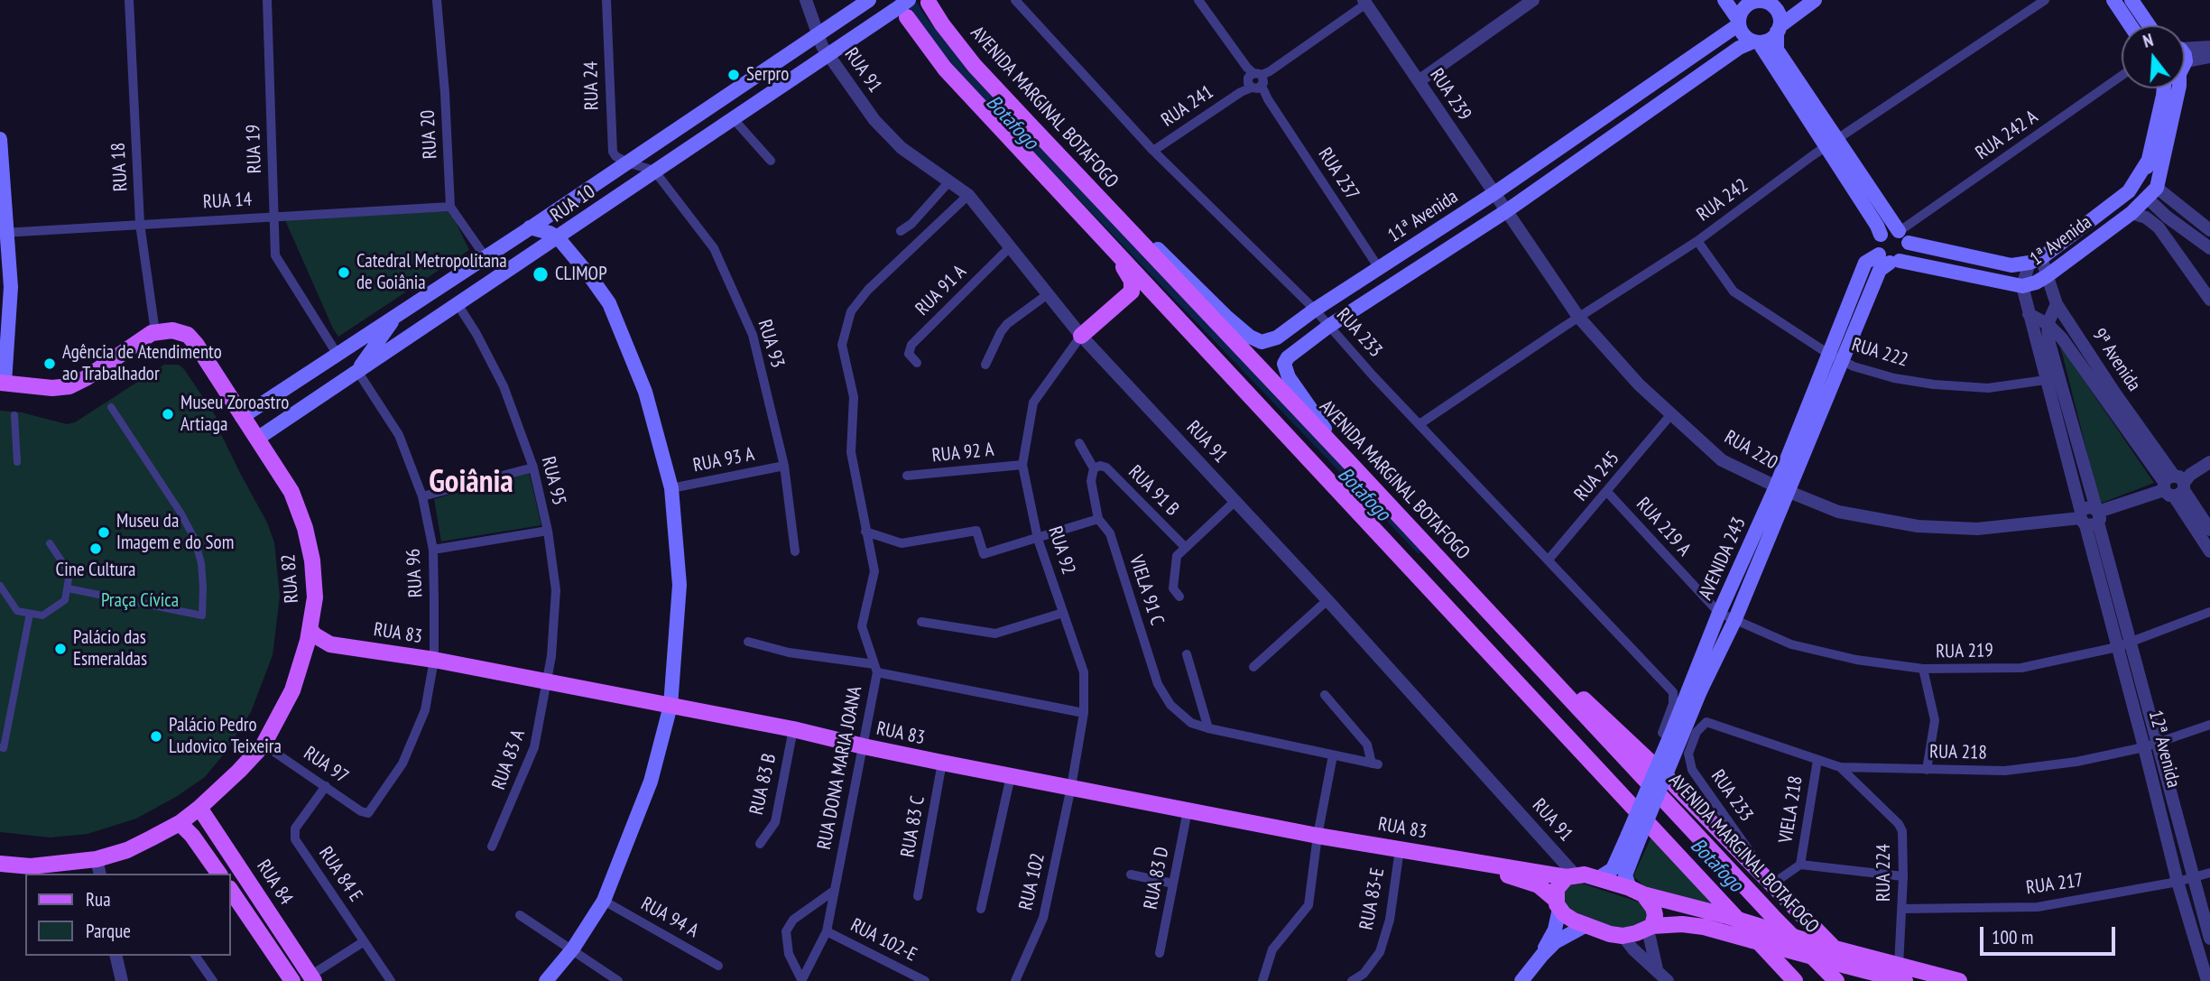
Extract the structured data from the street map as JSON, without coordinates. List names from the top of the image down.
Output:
{
  "streets": {
    "main road": [
      "AVENIDA MARGINAL BOTAFOGO",
      "RUA 10",
      "11ª Avenida",
      "1ª Avenida",
      "AVENIDA 243",
      "RUA 82",
      "RUA 83",
      "RUA 84"
    ],
    "street": [
      "RUA 91",
      "RUA 24",
      "RUA 239",
      "RUA 241",
      "RUA 20",
      "RUA 242 A",
      "RUA 19",
      "RUA 18",
      "RUA 237",
      "RUA 242",
      "RUA 14",
      "RUA 91 A",
      "RUA 233",
      "RUA 93",
      "RUA 222",
      "9ª Avenida",
      "RUA 220",
      "RUA 92 A",
      "RUA 93 A",
      "RUA 245",
      "RUA 95",
      "RUA 91 B",
      "RUA 219 A",
      "RUA 92",
      "RUA 96",
      "VIELA 91 C",
      "RUA 219",
      "12ª Avenida",
      "RUA 218",
      "RUA 83 A",
      "RUA 97",
      "RUA DONA MARIA JOANA",
      "RUA 83 B",
      "VIELA 218",
      "RUA 83 C",
      "RUA 224",
      "RUA 84 E",
      "RUA 83 D",
      "RUA 102",
      "RUA 217",
      "RUA 83-E",
      "RUA 94 A",
      "RUA 102-E"
    ]
  },
  "crossings": [
    ["RUA 91", "RUA 10"],
    ["RUA 91", "RUA 91 A"],
    ["RUA 91", "RUA 92"],
    ["RUA 91", "RUA 83"],
    ["RUA 91", "RUA DONA MARIA JOANA"],
    ["RUA 24", "RUA 10"],
    ["RUA 239", "RUA 241"],
    ["RUA 239", "11ª Avenida"],
    ["RUA 239", "RUA 220"],
    ["RUA 241", "RUA 237"],
    ["RUA 241", "RUA 233"],
    ["AVENIDA MARGINAL BOTAFOGO", "11ª Avenida"],
    ["RUA 20", "RUA 14"],
    ["RUA 242 A", "1ª Avenida"],
    ["RUA 242 A", "AVENIDA 243"],
    ["RUA 19", "RUA 14"],
    ["RUA 19", "RUA 10"],
    ["RUA 18", "RUA 14"],
    ["RUA 18", "RUA 82"],
    ["RUA 237", "11ª Avenida"],
    ["RUA 242", "RUA 233"],
    ["RUA 242", "RUA 222"],
    ["RUA 242", "RUA 220"],
    ["RUA 10", "RUA 93"],
    ["RUA 10", "RUA 95"],
    ["RUA 10", "RUA 96"],
    ["RUA 10", "RUA 82"],
    ["11ª Avenida", "RUA 233"],
    ["11ª Avenida", "RUA 220"],
    ["1ª Avenida", "9ª Avenida"],
    ["1ª Avenida", "AVENIDA 243"],
    ["1ª Avenida", "12ª Avenida"],
    ["RUA 233", "RUA 245"],
    ["RUA 233", "AVENIDA 243"],
    ["RUA 233", "RUA 218"],
    ["RUA 93", "RUA 93 A"],
    ["RUA 222", "AVENIDA 243"],
    ["RUA 222", "12ª Avenida"],
    ["9ª Avenida", "RUA 220"],
    ["9ª Avenida", "12ª Avenida"],
    ["RUA 220", "RUA 245"],
    ["RUA 220", "AVENIDA 243"],
    ["RUA 220", "12ª Avenida"],
    ["RUA 92 A", "RUA 92"],
    ["RUA 245", "RUA 219 A"],
    ["RUA 95", "RUA 83"],
    ["RUA 95", "RUA 83 A"],
    ["RUA 91 B", "VIELA 91 C"],
    ["RUA 219 A", "AVENIDA 243"],
    ["RUA 219 A", "RUA 219"],
    ["RUA 92", "RUA 83"],
    ["RUA 92", "RUA 102"],
    ["AVENIDA 243", "RUA 83"],
    ["AVENIDA 243", "RUA 219"],
    ["RUA 96", "RUA 83"],
    ["RUA 96", "RUA 97"],
    ["RUA 82", "RUA 83"],
    ["RUA 82", "RUA 97"],
    ["RUA 82", "RUA 84"],
    ["RUA 83", "RUA 83 A"],
    ["RUA 83", "RUA DONA MARIA JOANA"],
    ["RUA 83", "RUA 83 B"],
    ["RUA 83", "RUA 83 C"],
    ["RUA 83", "RUA 224"],
    ["RUA 83", "RUA 83 D"],
    ["RUA 83", "RUA 102"],
    ["RUA 83", "RUA 83-E"],
    ["RUA 219", "12ª Avenida"],
    ["12ª Avenida", "RUA 218"],
    ["12ª Avenida", "RUA 217"],
    ["RUA 218", "VIELA 218"],
    ["RUA 218", "RUA 224"],
    ["RUA 97", "RUA 84 E"],
    ["RUA DONA MARIA JOANA", "RUA 102-E"],
    ["RUA 224", "RUA 217"]
  ],
  "districts": ["Goiânia"],
  "water": ["Botafogo"],
  "parks": ["Praça Cívica"],
  "places": [
    "Serpro",
    "Catedral Metropolitana de Goiânia",
    "CLIMOP",
    "Agência de Atendimento ao Trabalhador",
    "Museu Zoroastro Artiaga",
    "Museu da Imagem e do Som",
    "Cine Cultura",
    "Palácio das Esmeraldas",
    "Palácio Pedro Ludovico Teixeira"
  ],
  "legend": ["Rua", "Parque"],
  "scale_bar": "100 m",
  "north": "top"
}
